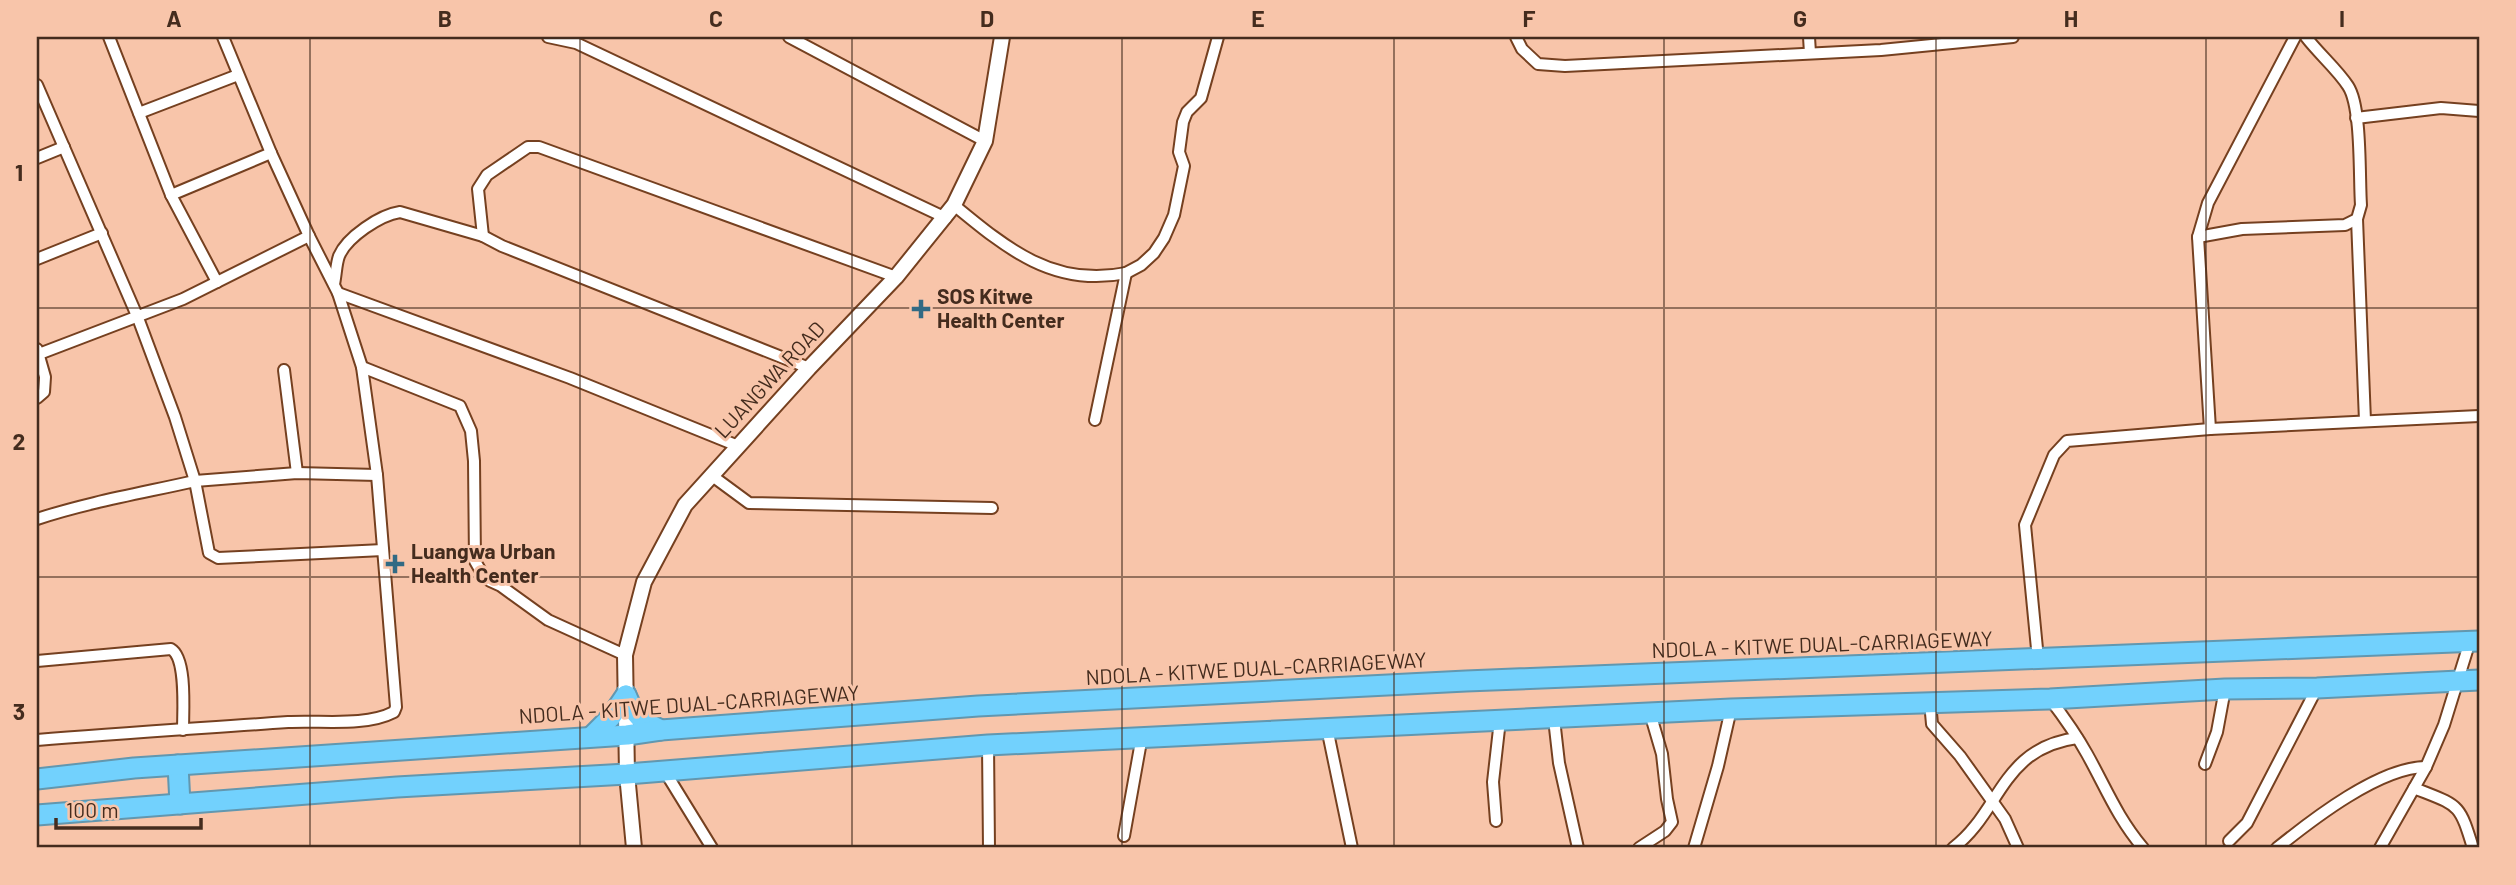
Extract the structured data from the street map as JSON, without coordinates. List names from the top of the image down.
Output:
{
  "streets": {
    "highway": ["NDOLA - KITWE DUAL-CARRIAGEWAY"],
    "street": ["LUANGWA ROAD"]
  },
  "crossings": [
    ["LUANGWA ROAD", "NDOLA - KITWE DUAL-CARRIAGEWAY"]
  ],
  "places": {
    "health": ["SOS Kitwe Health Center", "Luangwa Urban Health Center"]
  },
  "scale_bar": "100 m",
  "grid": {
    "columns": [
      "A",
      "B",
      "C",
      "D",
      "E",
      "F",
      "G",
      "H",
      "I"
    ],
    "rows": ["1", "2", "3"]
  }
}
